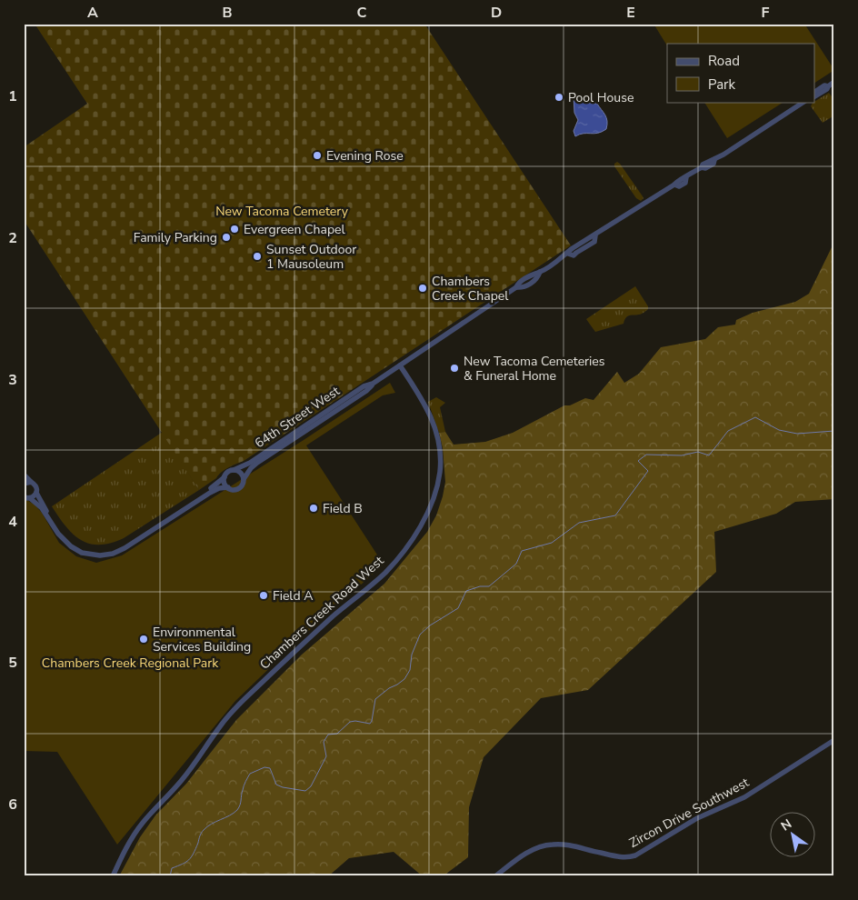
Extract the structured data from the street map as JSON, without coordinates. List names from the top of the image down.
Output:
{
  "streets": {
    "street": ["64th Street West", "Chambers Creek Road West", "Zircon Drive Southwest"]
  },
  "crossings": [
    ["64th Street West", "Chambers Creek Road West"]
  ],
  "parks": ["New Tacoma Cemetery", "Chambers Creek Regional Park"],
  "places": [
    "Pool House",
    "Evening Rose",
    "Evergreen Chapel",
    "Family Parking",
    "Sunset Outdoor 1 Mausoleum",
    "Chambers Creek Chapel",
    "New Tacoma Cemeteries & Funeral Home",
    "Field B",
    "Field A",
    "Environmental Services Building"
  ],
  "legend": ["Road", "Park"],
  "north": "top left",
  "grid": {
    "columns": [
      "A",
      "B",
      "C",
      "D",
      "E",
      "F"
    ],
    "rows": [
      "1",
      "2",
      "3",
      "4",
      "5",
      "6"
    ]
  }
}
